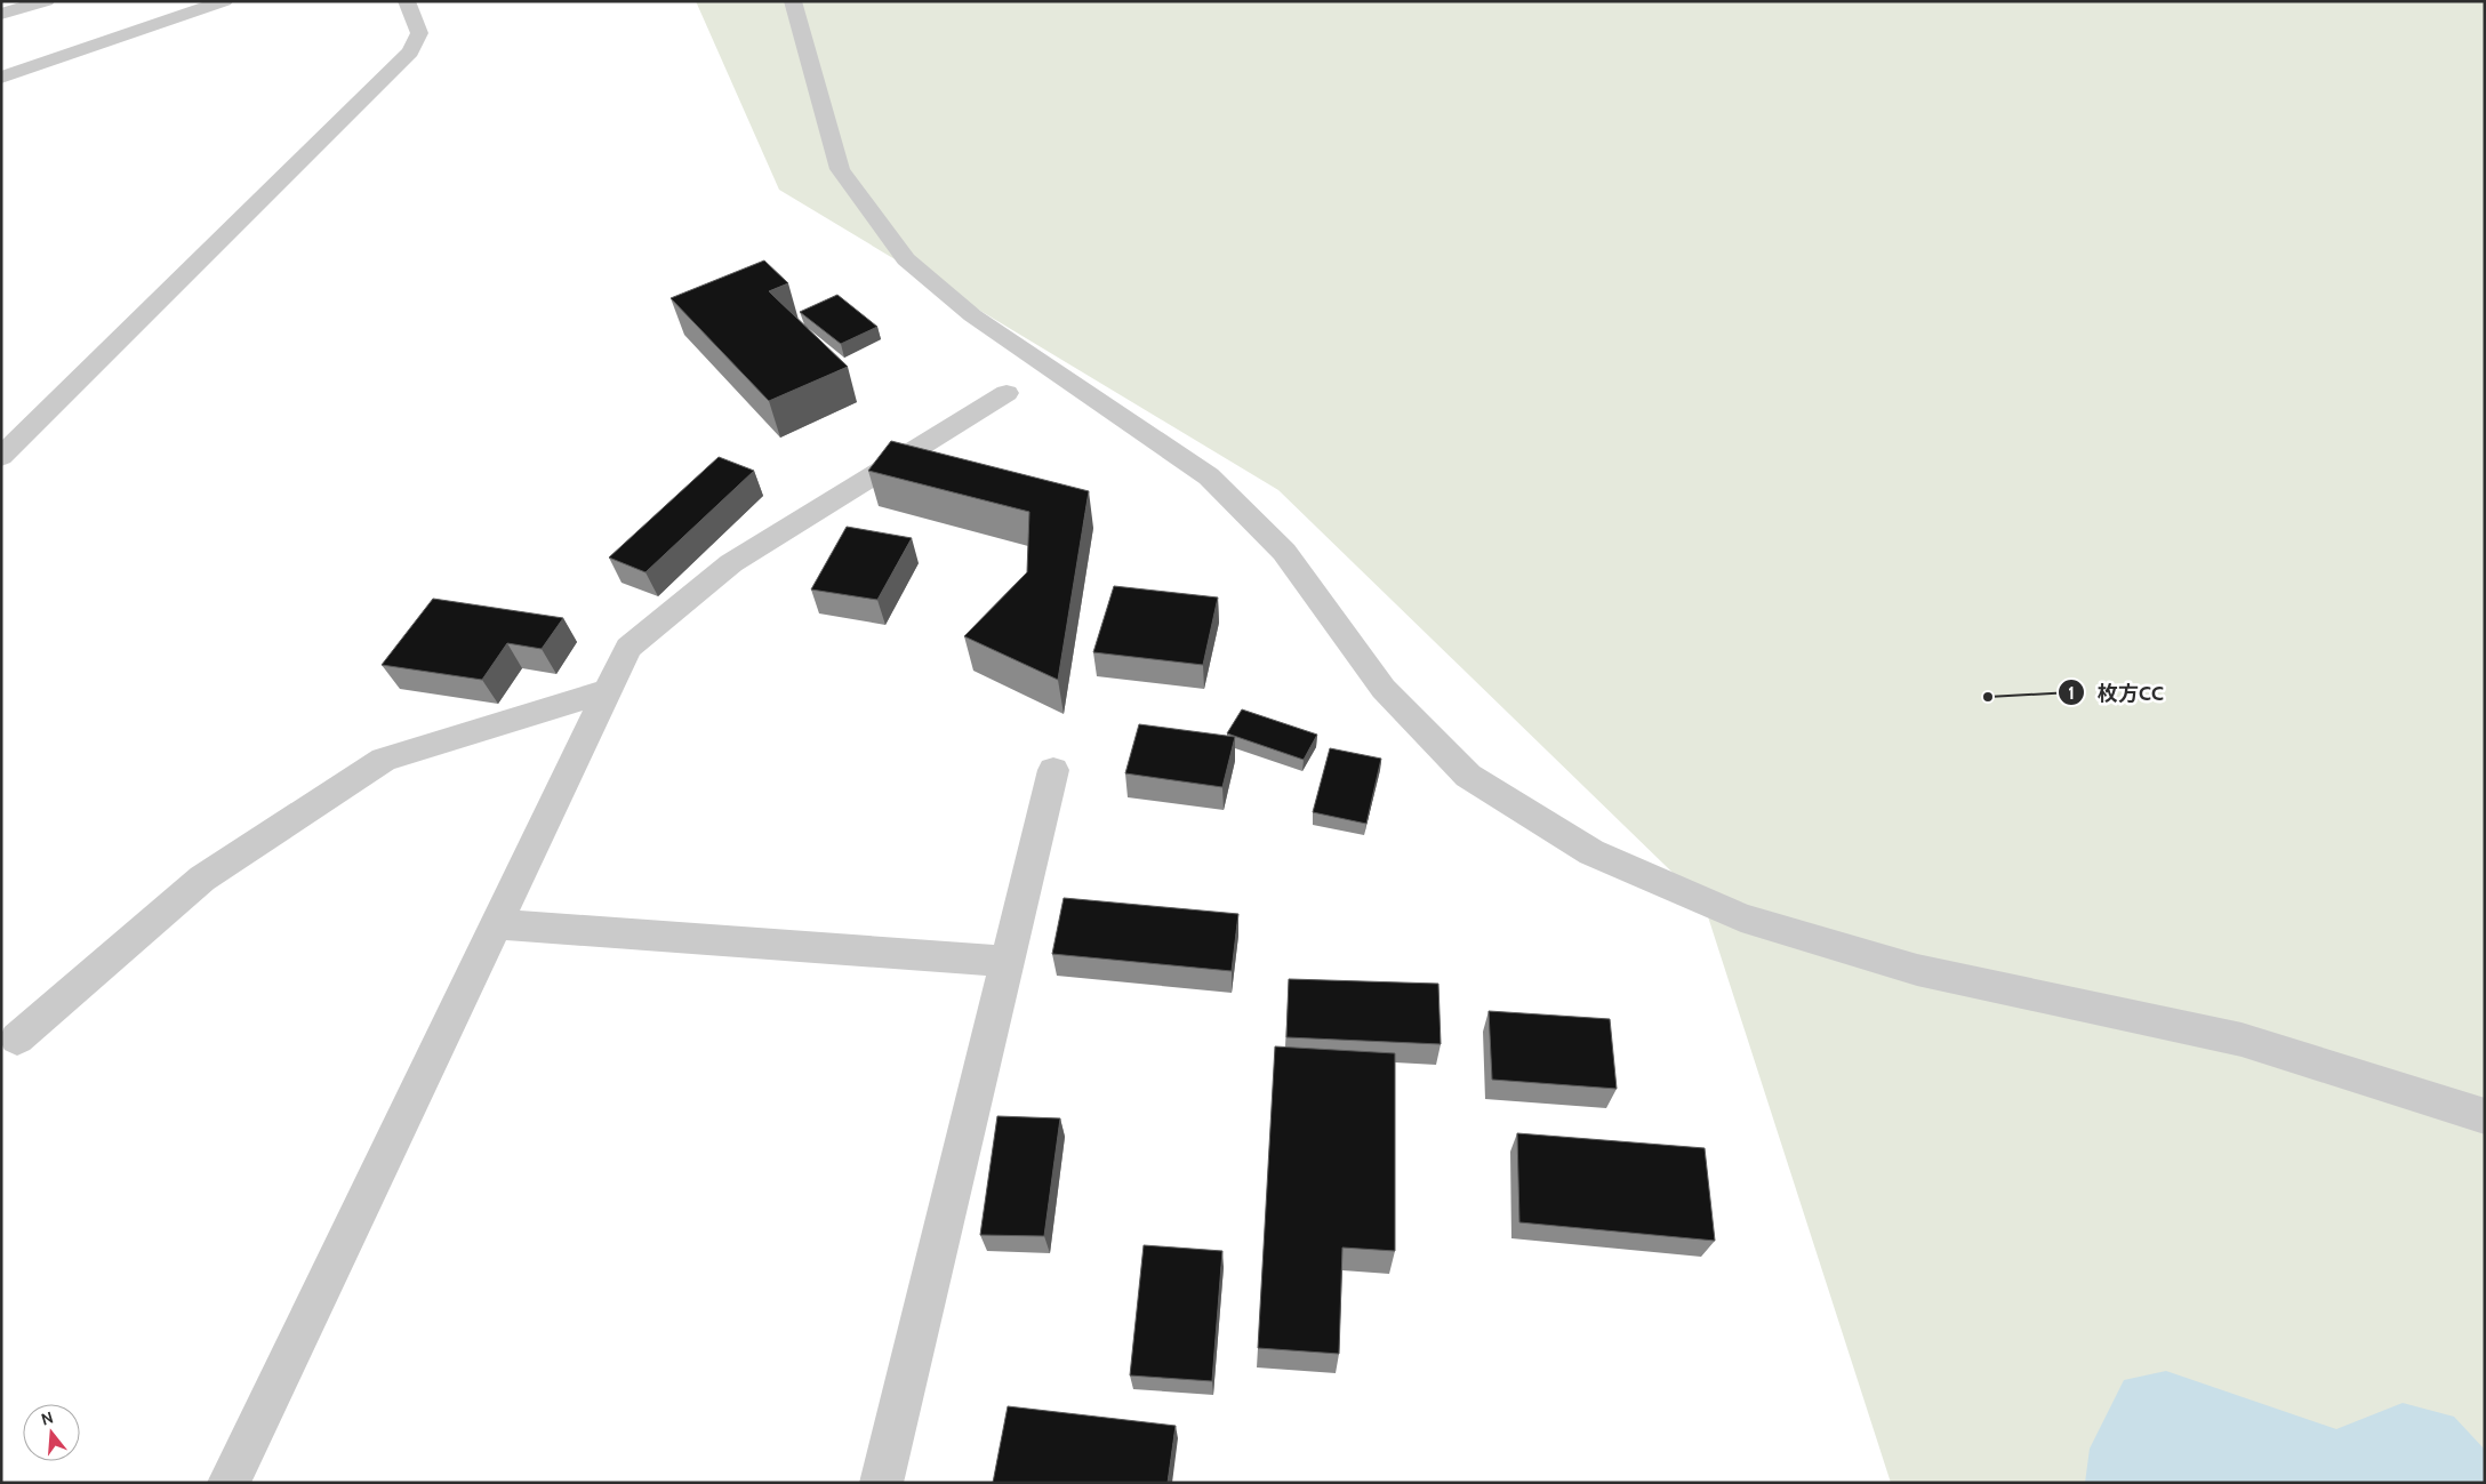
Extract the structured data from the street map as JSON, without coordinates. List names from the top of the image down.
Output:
{
  "places": ["枚方CC"],
  "north": "top"
}
